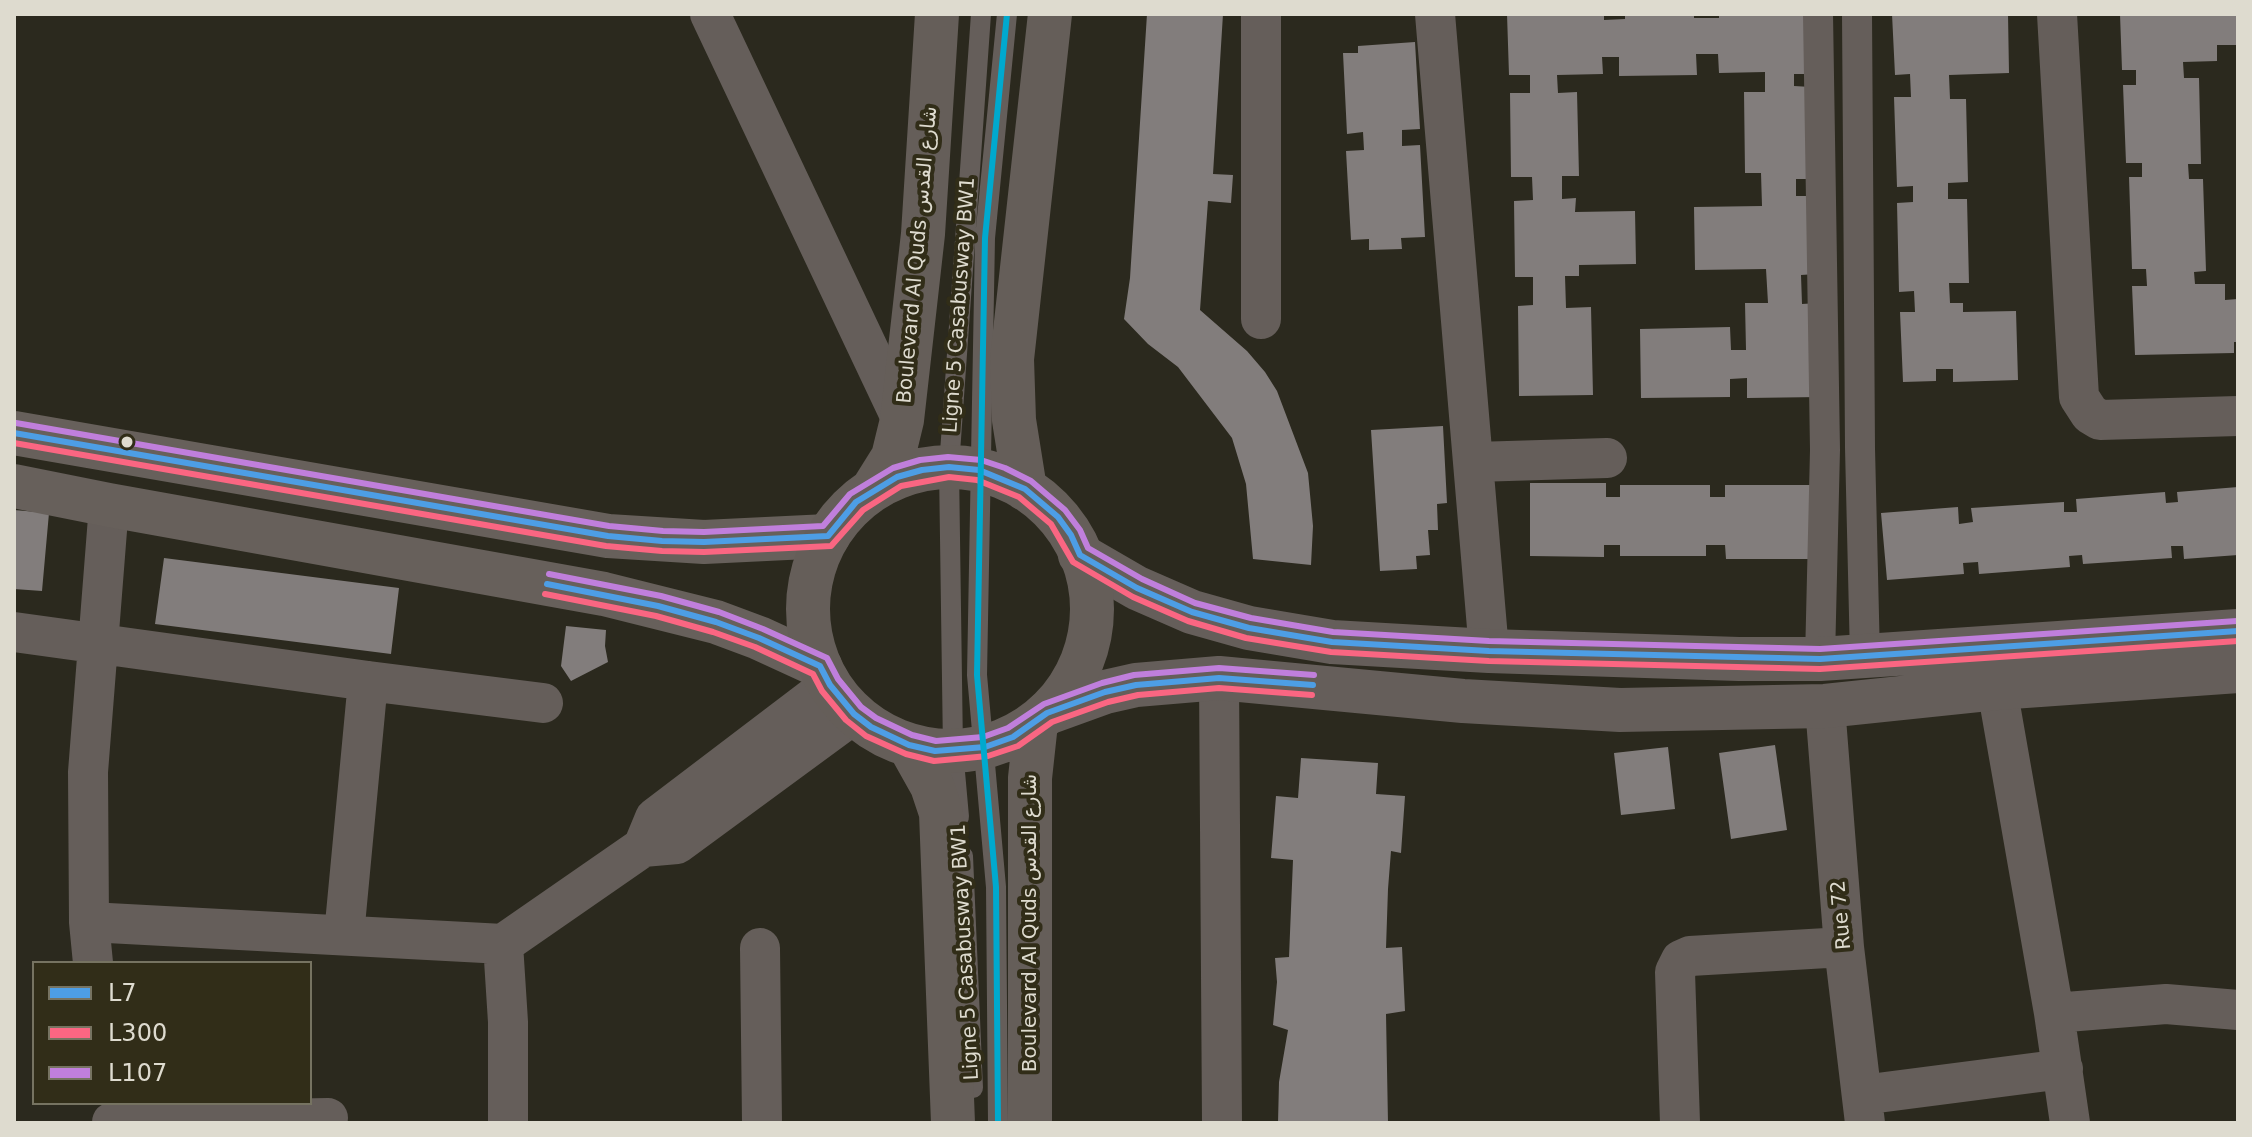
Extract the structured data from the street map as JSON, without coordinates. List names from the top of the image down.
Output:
{
  "streets": {
    "main road": ["Boulevard Al Quds شارع القدس"],
    "street": ["Rue 72"],
    "lane": ["Ligne 5 Casabusway BW1"]
  },
  "lines": ["transit line L107", "transit line L7", "transit line L300"],
  "legend": ["L7", "L300", "L107"]
}
